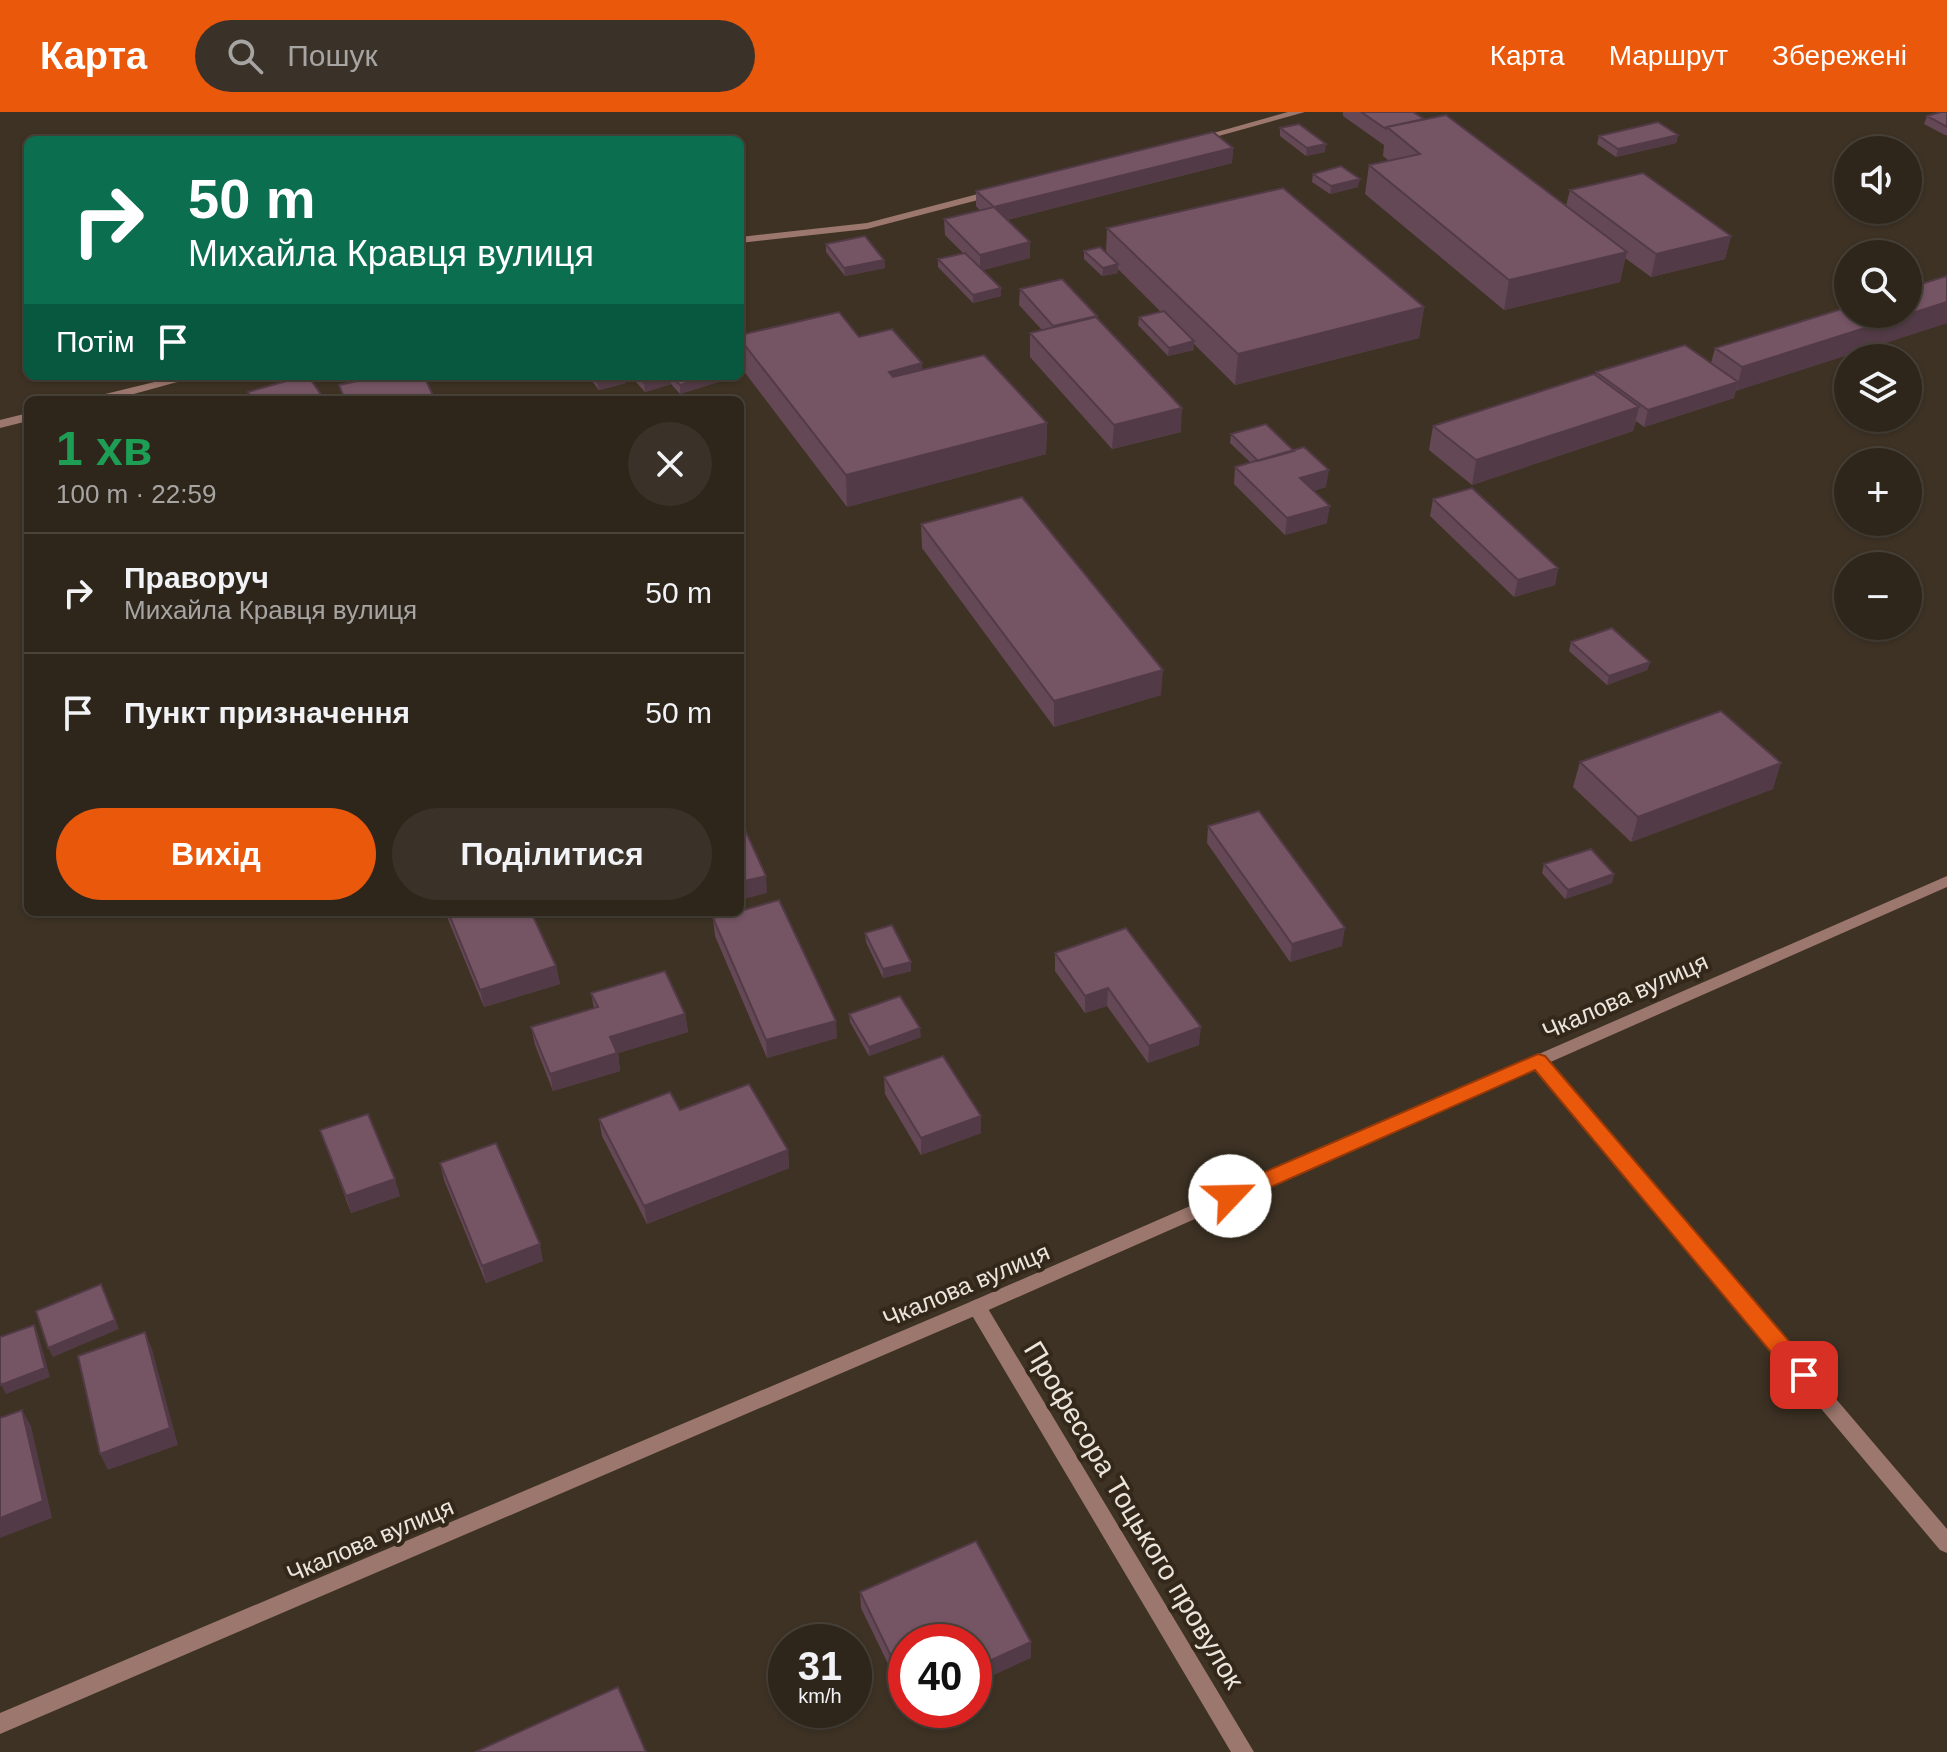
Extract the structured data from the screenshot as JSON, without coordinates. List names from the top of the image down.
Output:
{
  "streets": {
    "street": ["Чкалова вулиця", "Професора Тоцького провулок"]
  },
  "crossings": [
    ["Чкалова вулиця", "Професора Тоцького провулок"]
  ],
  "page": {
    "header": "Карта",
    "search": "Пошук",
    "nav": ["Карта", "Маршрут", "Збережені"],
    "map_buttons": ["+", "−"],
    "turn": ["50 m", "Михайла Кравця вулиця"],
    "then": "Потім",
    "heading": ["1 хв", "100 m · 22:59"],
    "list": [
      {
        "name": "Праворуч",
        "note": "Михайла Кравця вулиця",
        "value": "50 m"
      },
      {
        "name": "Пункт призначення",
        "value": "50 m"
      }
    ],
    "buttons": ["Вихід", "Поділитися"],
    "speed": "31 km/h",
    "limit": "40"
  }
}
